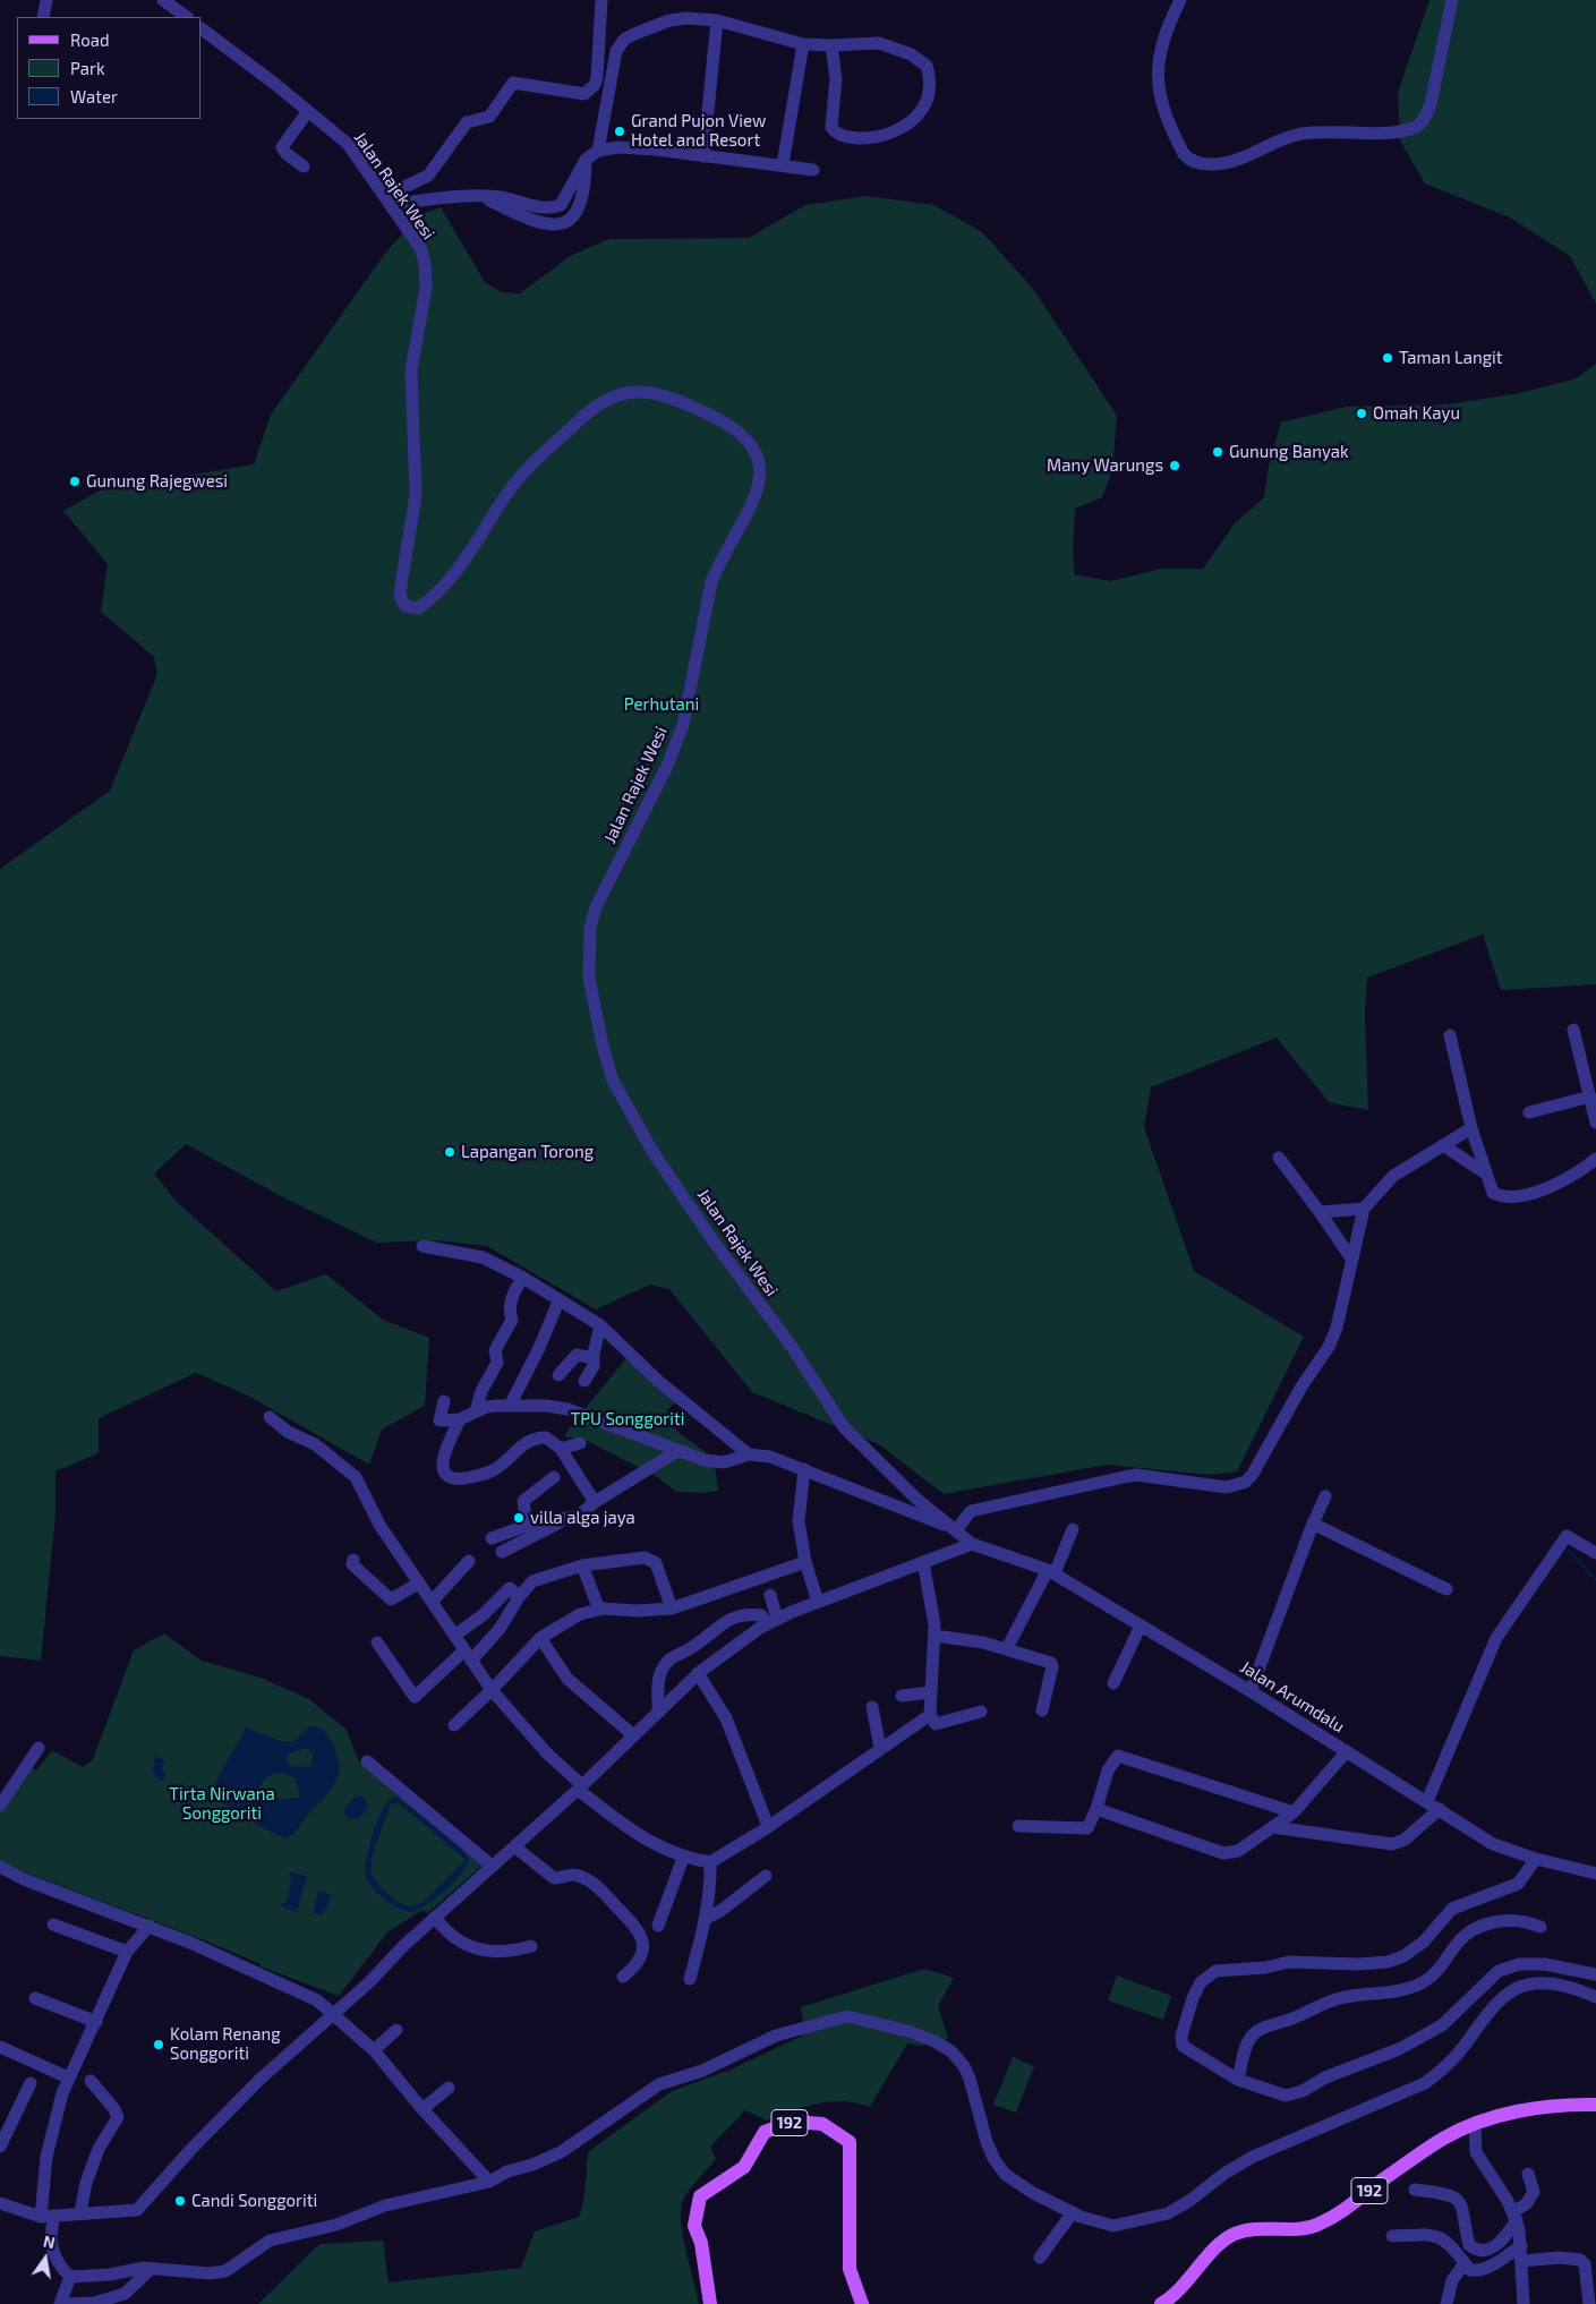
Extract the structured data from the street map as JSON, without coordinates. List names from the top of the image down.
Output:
{
  "streets": {
    "main road": ["192"],
    "street": ["Jalan Rajek Wesi", "Jalan Arumdalu"]
  },
  "crossings": [
    ["Jalan Rajek Wesi", "Jalan Arumdalu"]
  ],
  "parks": ["Perhutani", "TPU Songgoriti", "Tirta Nirwana Songgoriti"],
  "places": [
    "Grand Pujon View Hotel and Resort",
    "Taman Langit",
    "Omah Kayu",
    "Gunung Banyak",
    "Many Warungs",
    "Gunung Rajegwesi",
    "Lapangan Torong",
    "villa alga jaya",
    "Kolam Renang Songgoriti",
    "Candi Songgoriti"
  ],
  "legend": ["Road", "Park", "Water"],
  "north": "top"
}
